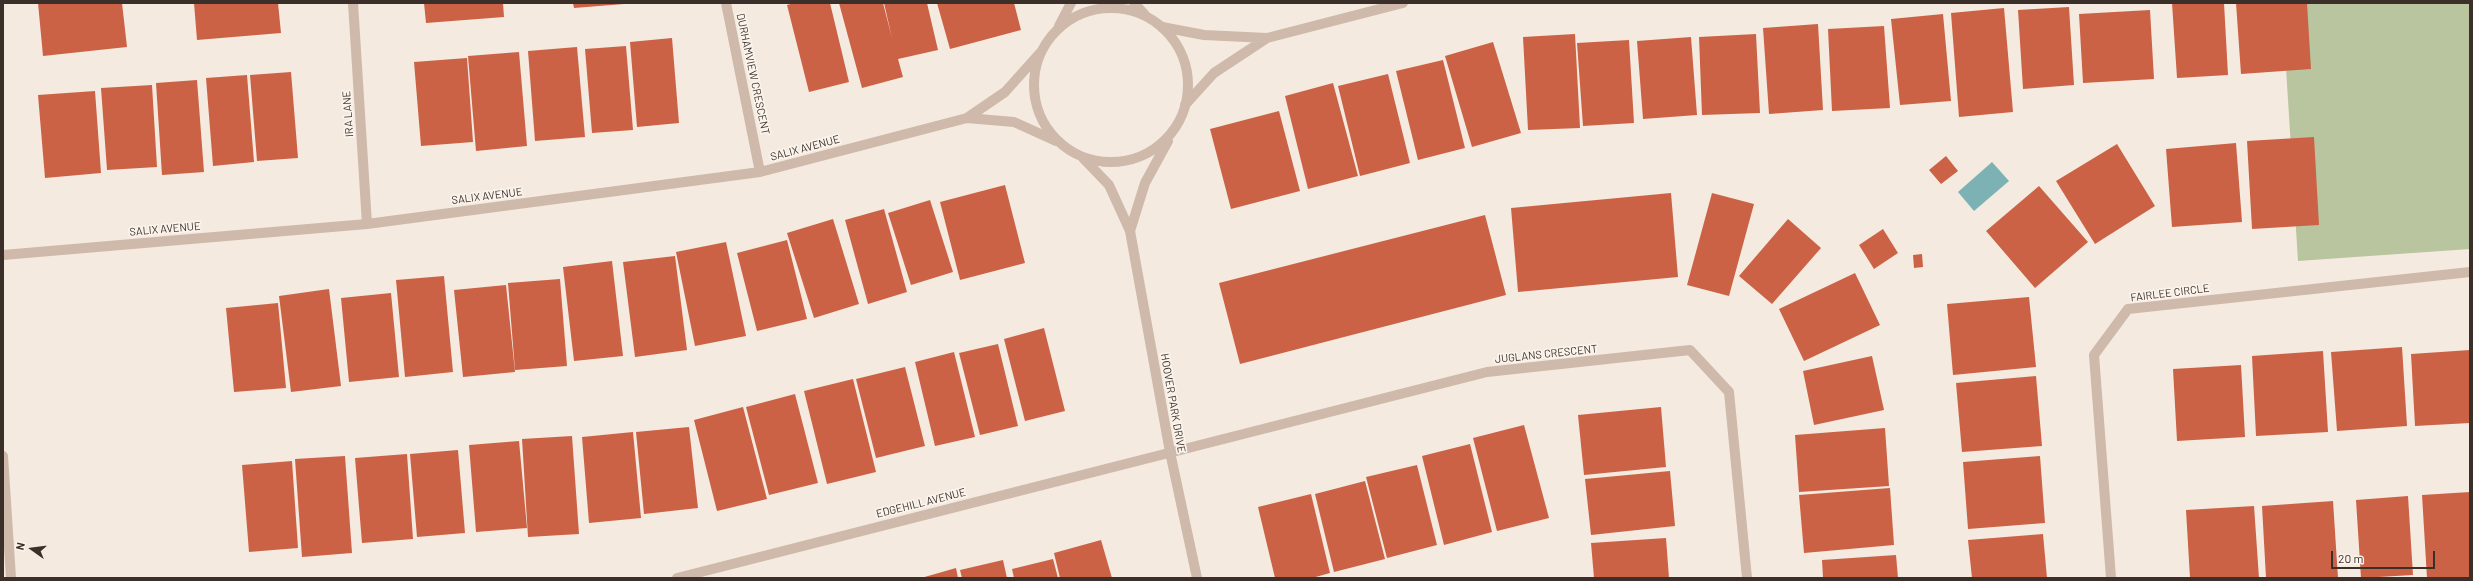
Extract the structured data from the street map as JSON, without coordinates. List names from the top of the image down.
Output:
{
  "streets": {
    "street": [
      "DURHAMVIEW CRESCENT",
      "IRA LANE",
      "SALIX AVENUE",
      "FAIRLEE CIRCLE",
      "JUGLANS CRESCENT",
      "HOOVER PARK DRIVE",
      "EDGEHILL AVENUE"
    ]
  },
  "crossings": [
    ["DURHAMVIEW CRESCENT", "SALIX AVENUE"],
    ["IRA LANE", "SALIX AVENUE"],
    ["JUGLANS CRESCENT", "HOOVER PARK DRIVE"],
    ["JUGLANS CRESCENT", "EDGEHILL AVENUE"],
    ["HOOVER PARK DRIVE", "EDGEHILL AVENUE"]
  ],
  "scale_bar": "20 m",
  "north": "left"
}
